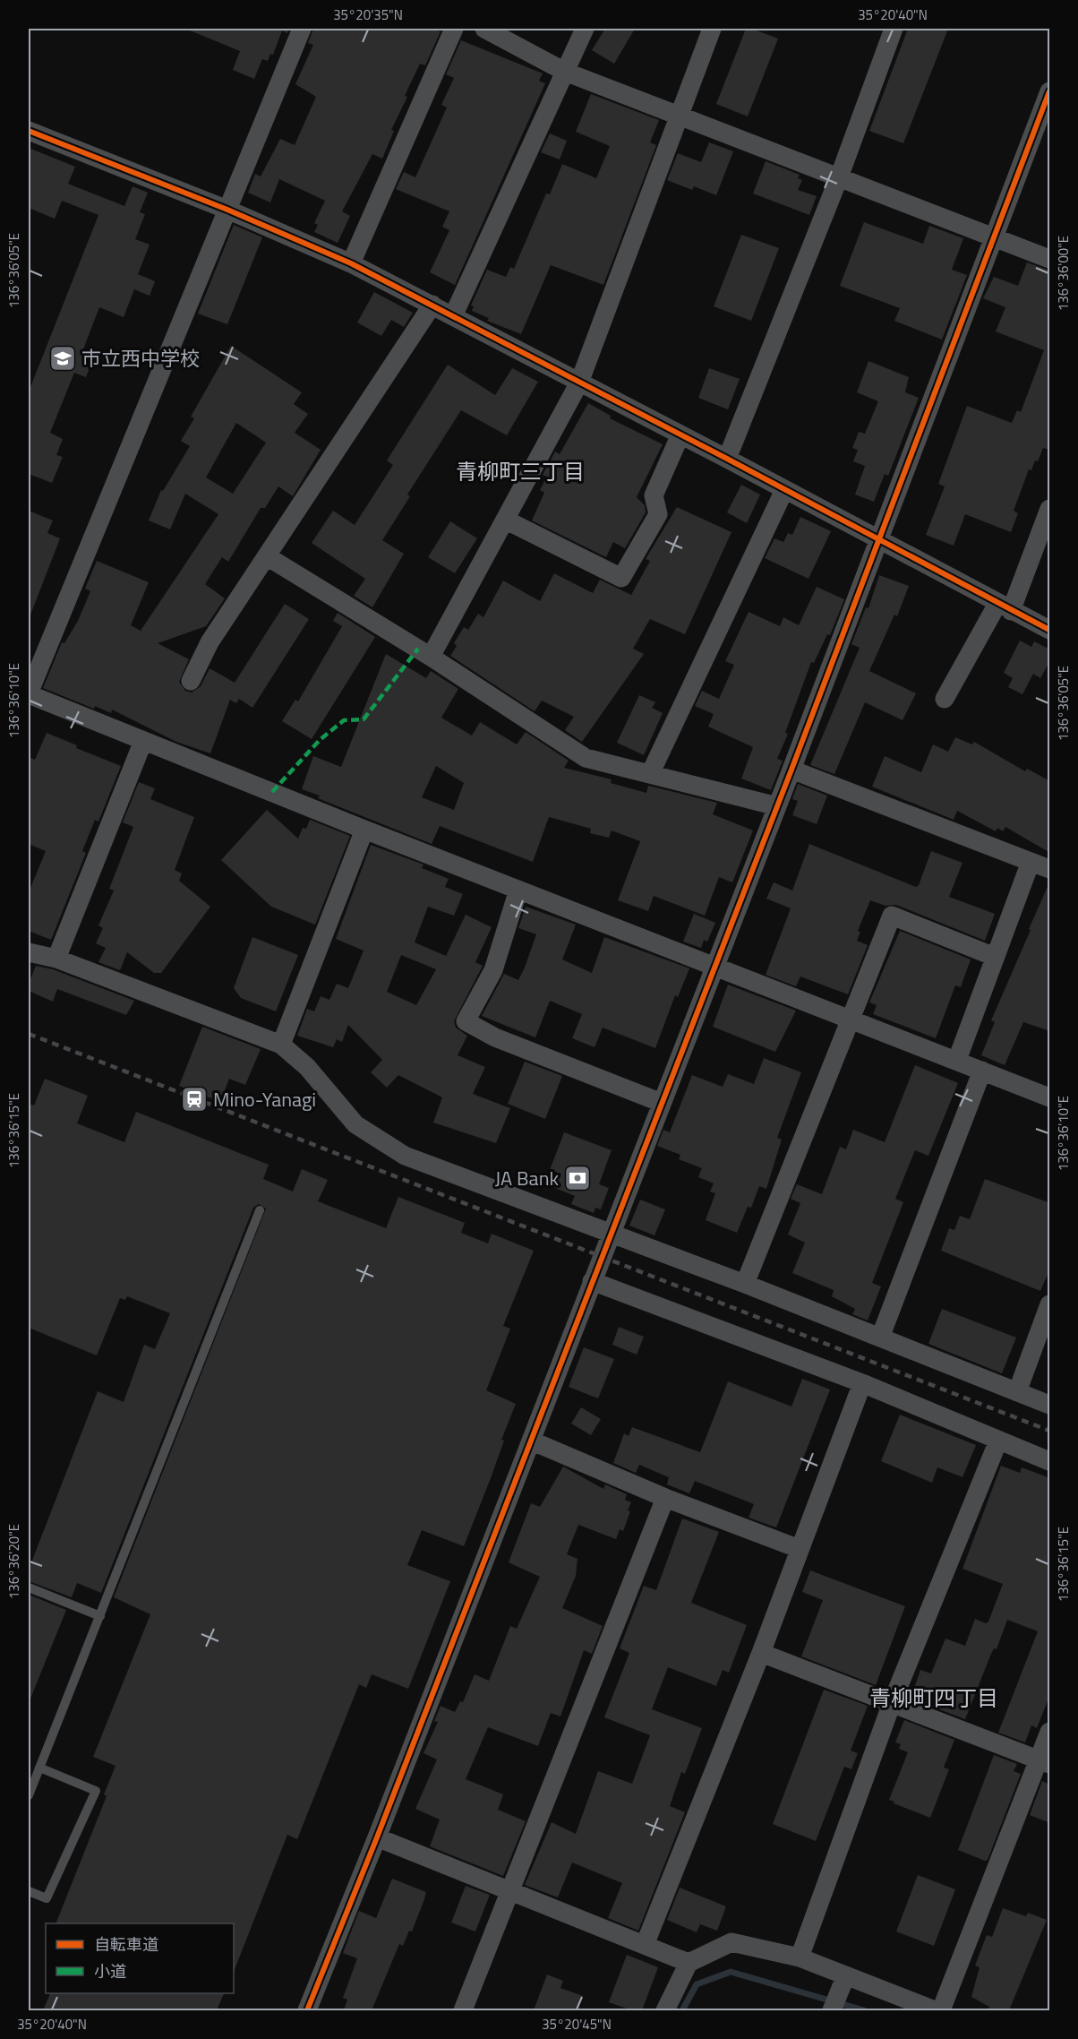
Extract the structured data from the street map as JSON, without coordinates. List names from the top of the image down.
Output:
{
  "districts": ["青柳町三丁目", "青柳町四丁目"],
  "places": {
    "school or university": ["市立西中学校"],
    "station": ["Mino-Yanagi"],
    "bank": ["JA Bank"]
  },
  "legend": ["自転車道", "小道"],
  "coordinates": [
    "35°20'35\"N",
    "35°20'40\"N",
    "136°36'05\"E",
    "136°36'00\"E",
    "136°36'10\"E",
    "136°36'15\"E",
    "136°36'20\"E",
    "35°20'45\"N"
  ]
}
